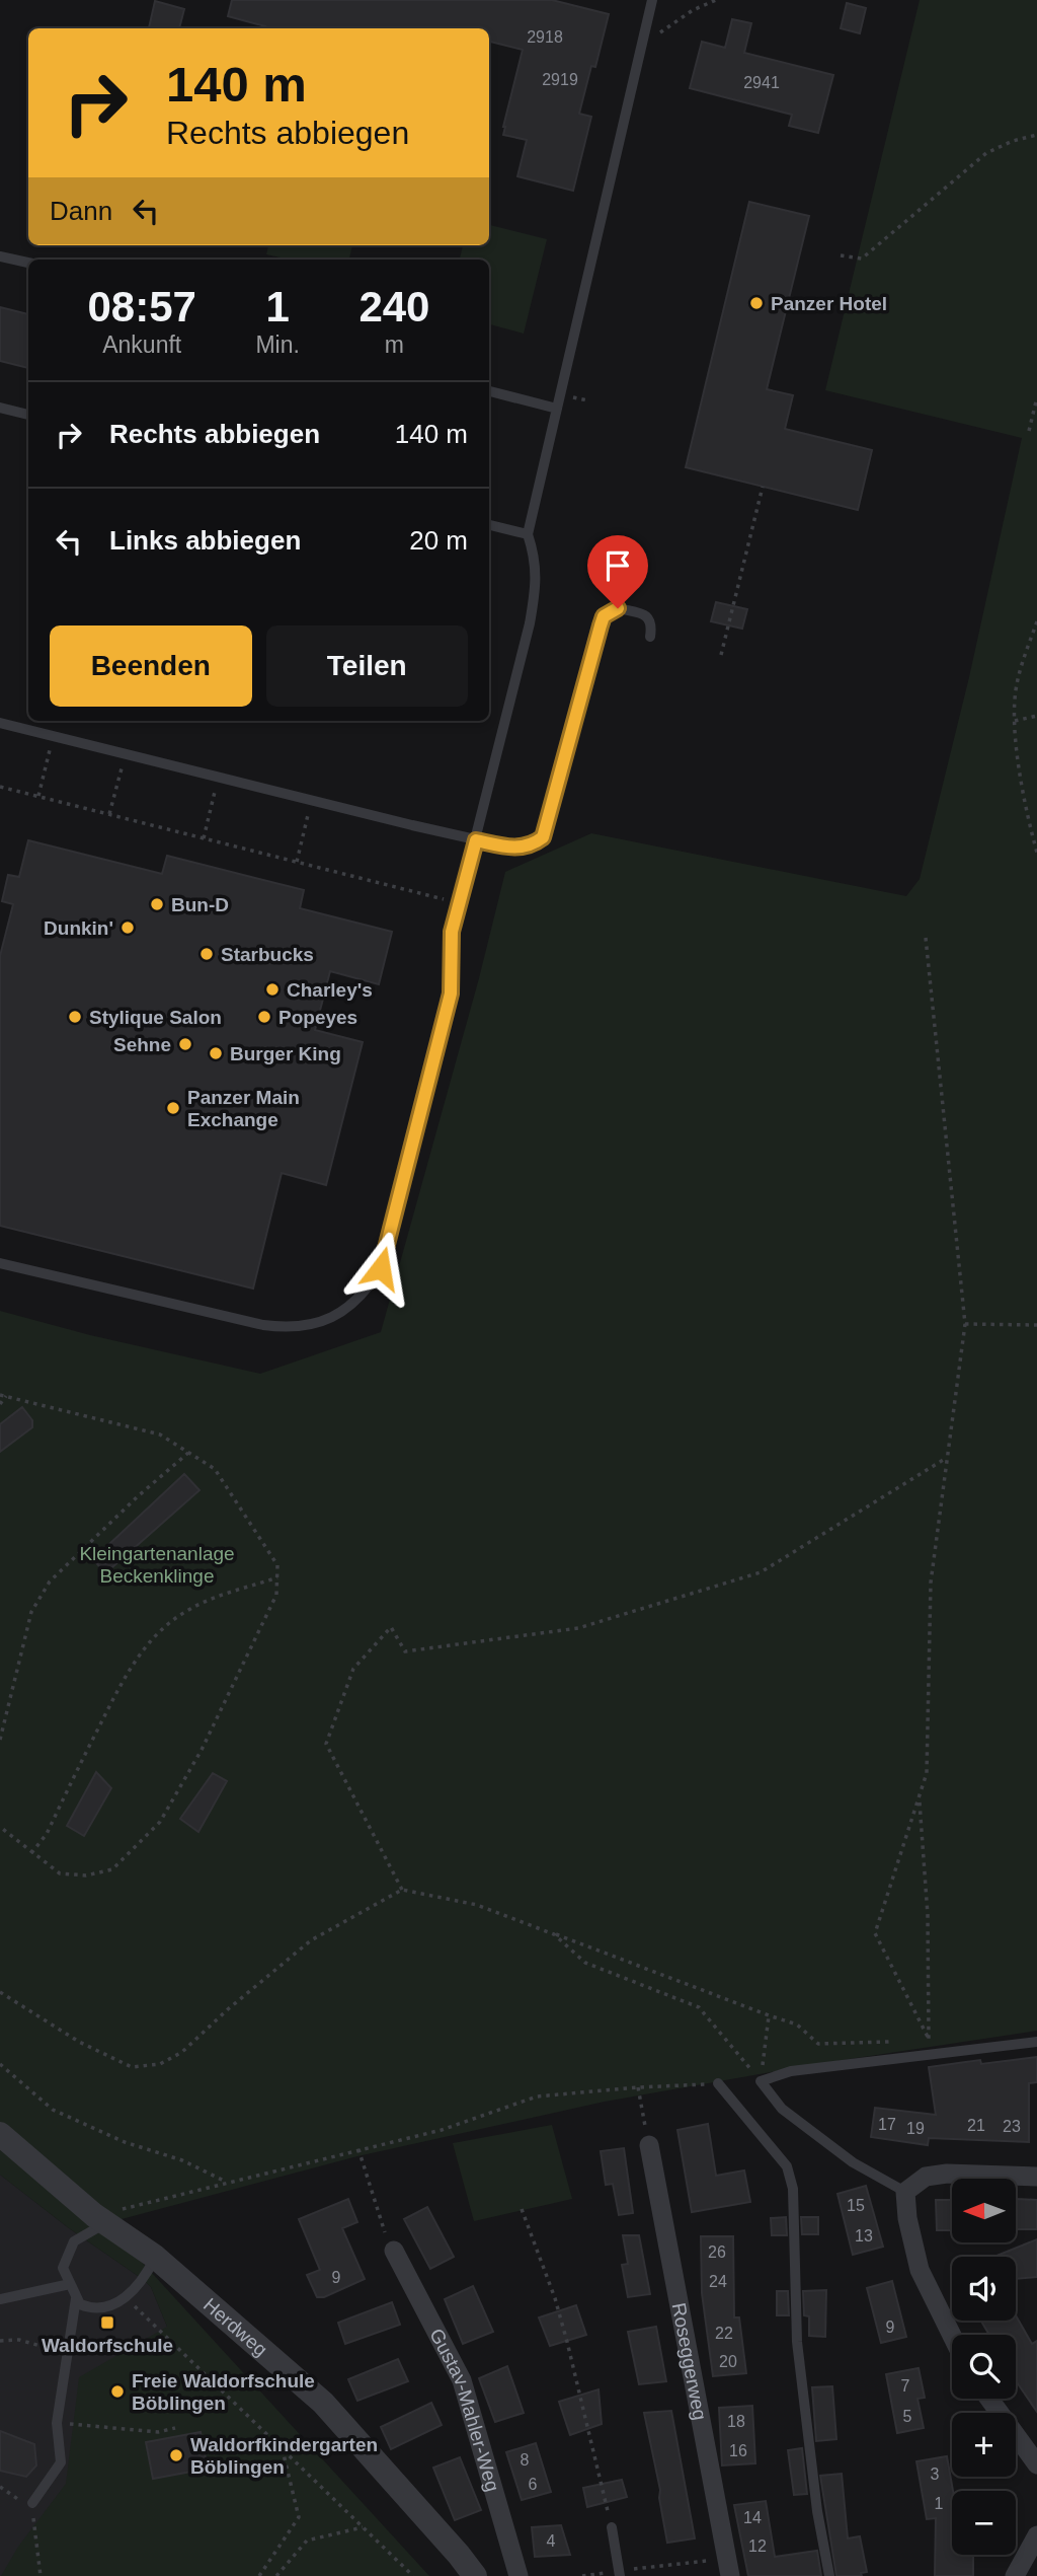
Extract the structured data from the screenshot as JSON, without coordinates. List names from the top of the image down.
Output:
{
  "streets": {
    "street": ["Herdweg", "Roseggerweg", "Gustav-Mahler-Weg"]
  },
  "parks": ["Kleingartenanlage Beckenklinge"],
  "places": {
    "other": [
      "Panzer Hotel",
      "Bun-D",
      "Dunkin'",
      "Starbucks",
      "Charley's",
      "Stylique Salon",
      "Popeyes",
      "Sehne",
      "Burger King",
      "Panzer Main Exchange",
      "Freie Waldorfschule Böblingen",
      "Waldorfkindergarten Böblingen"
    ],
    "transit": ["Waldorfschule"]
  },
  "house_numbers": [
    "2918",
    "2919",
    "2941",
    "17",
    "21",
    "23",
    "19",
    "15",
    "13",
    "26",
    "9",
    "24",
    "9",
    "22",
    "20",
    "7",
    "5",
    "18",
    "16",
    "8",
    "3",
    "6",
    "1",
    "14",
    "4",
    "12"
  ],
  "north": "left",
  "page": {
    "turn": ["140 m", "Rechts abbiegen"],
    "then": "Dann",
    "eta": [
      "08:57",
      "Ankunft",
      "1",
      "Min.",
      "240",
      "m"
    ],
    "list": [
      {
        "name": "Rechts abbiegen",
        "value": "140 m"
      },
      {
        "name": "Links abbiegen",
        "value": "20 m"
      }
    ],
    "buttons": ["Beenden", "Teilen"],
    "map_buttons": ["+", "−"]
  }
}
